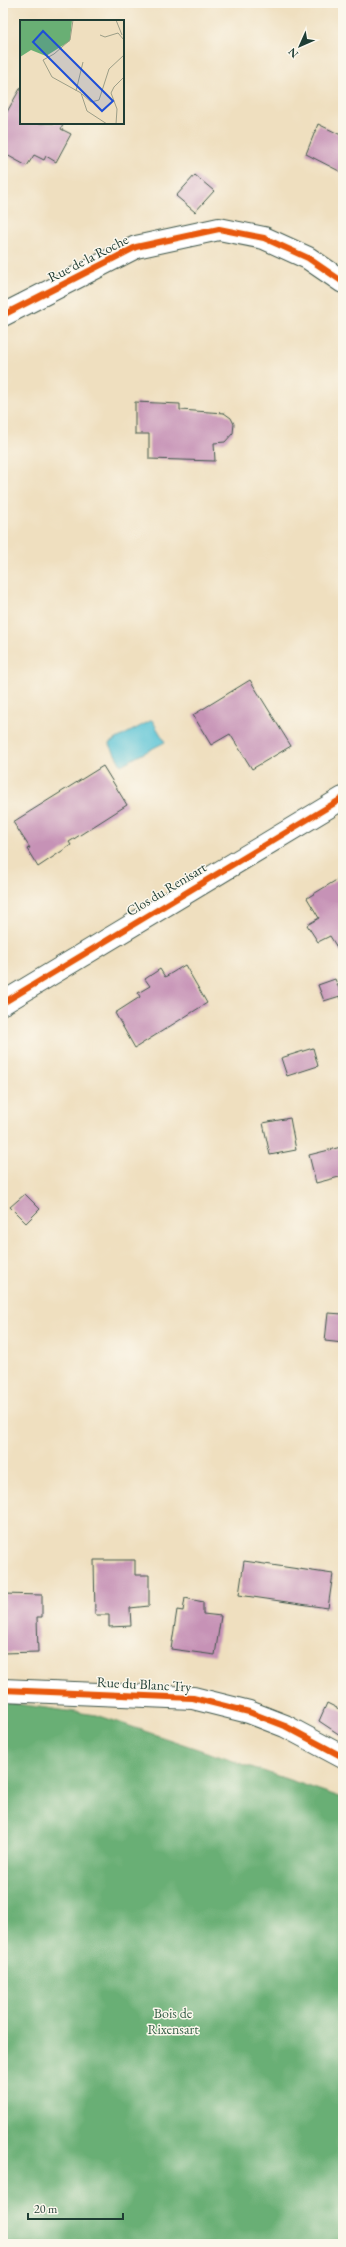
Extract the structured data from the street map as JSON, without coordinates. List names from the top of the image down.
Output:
{
  "streets": {
    "street": ["Rue de la Roche", "Clos du Renisart", "Rue du Blanc Try"]
  },
  "parks": ["Bois de Rixensart"],
  "scale_bar": "20 m",
  "north": "bottom left"
}
